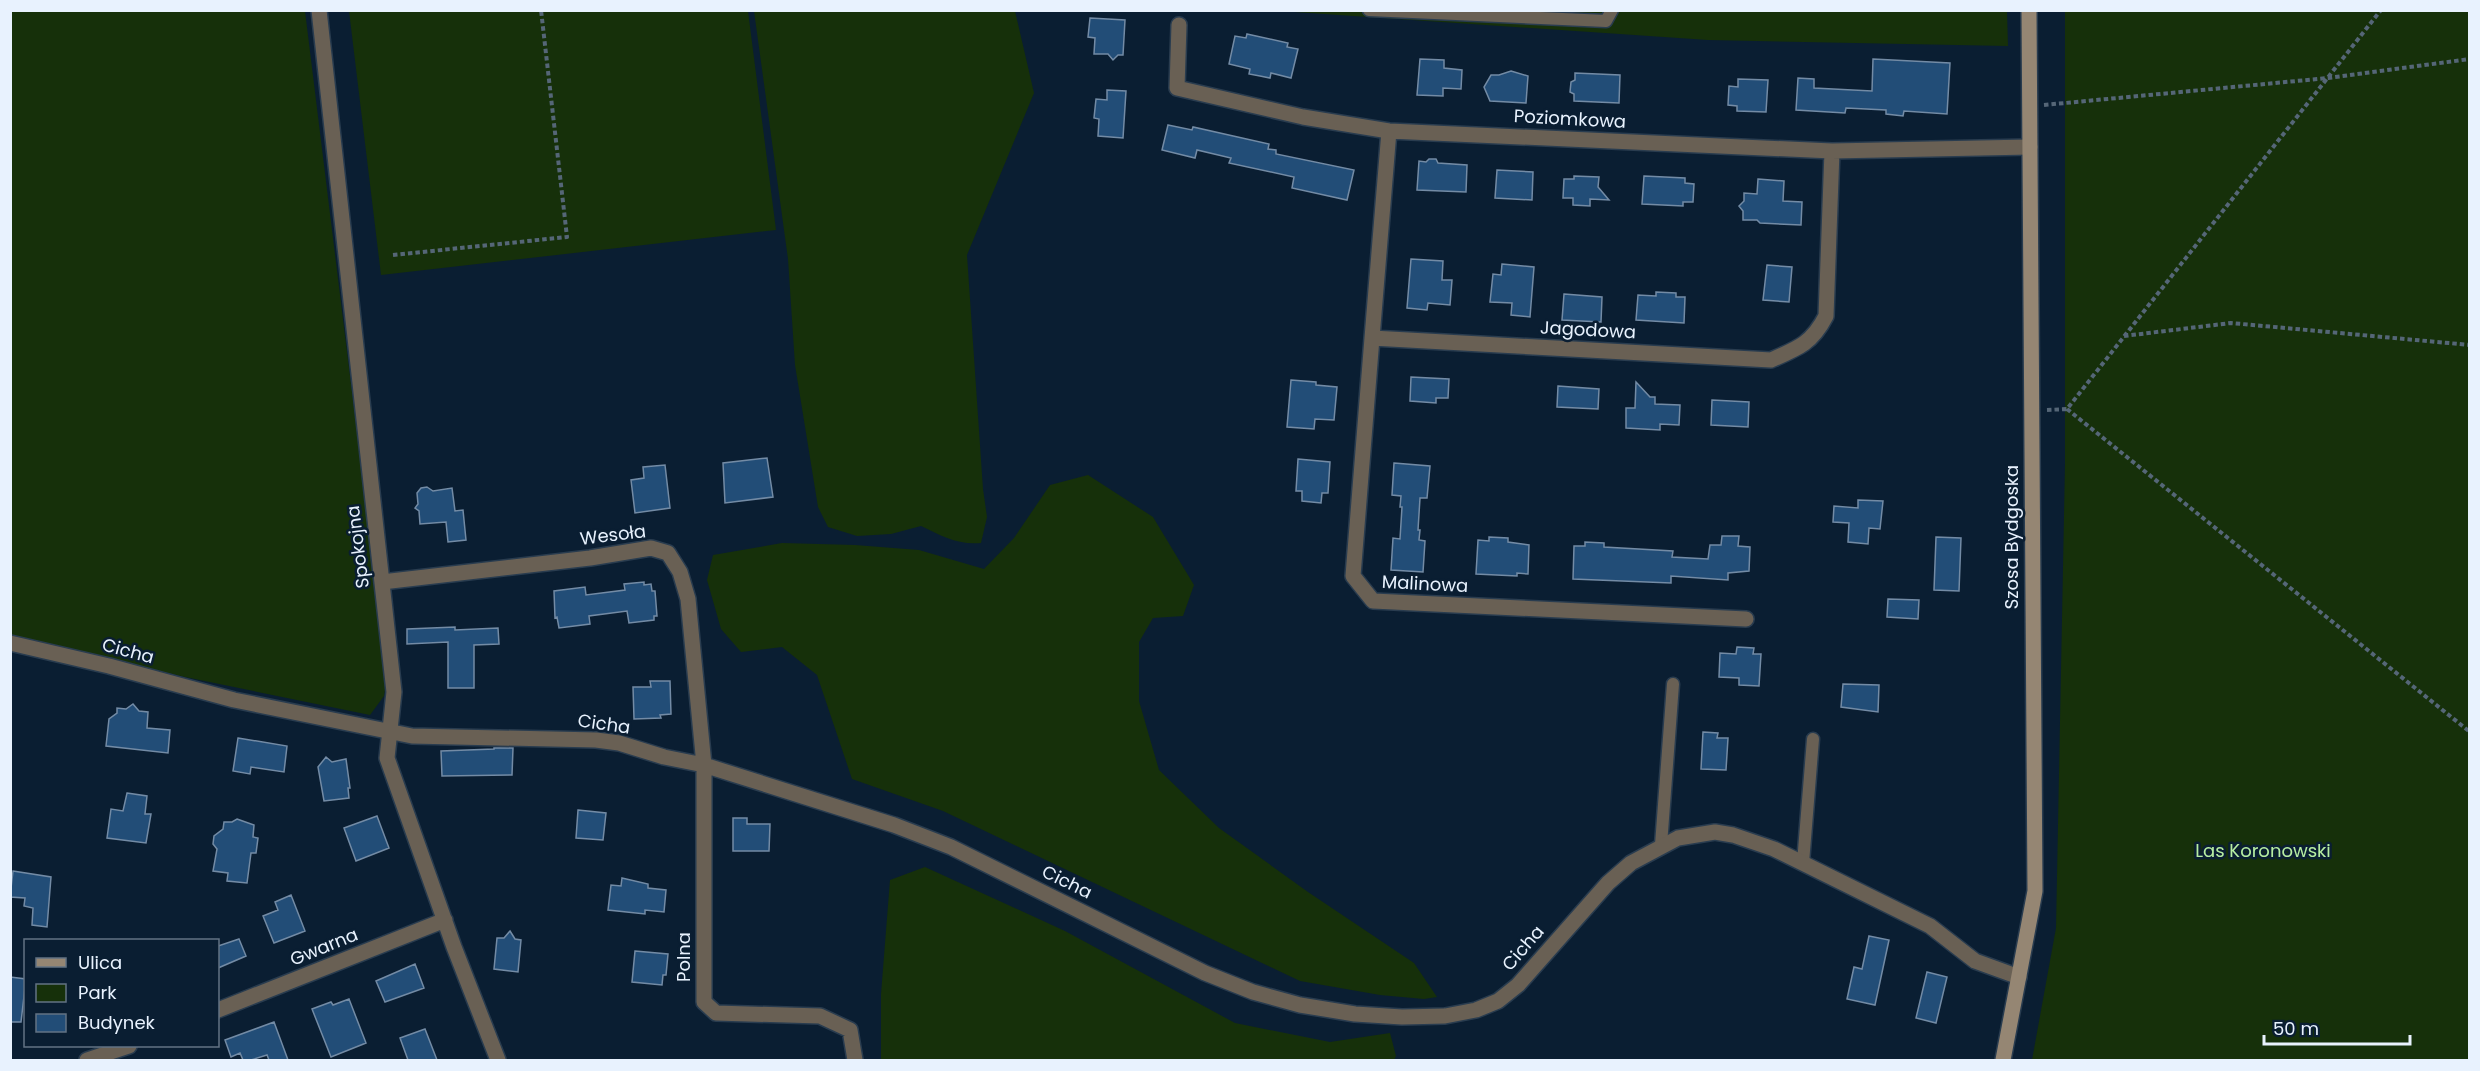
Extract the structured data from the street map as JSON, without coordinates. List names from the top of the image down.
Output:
{
  "streets": {
    "main road": ["Szosa Bydgoska"],
    "street": [
      "Poziomkowa",
      "Jagodowa",
      "Wesoła",
      "Spokojna",
      "Malinowa",
      "Cicha",
      "Gwarna",
      "Polna"
    ]
  },
  "crossings": [
    ["Poziomkowa", "Jagodowa"],
    ["Poziomkowa", "Szosa Bydgoska"],
    ["Jagodowa", "Malinowa"],
    ["Wesoła", "Spokojna"],
    ["Wesoła", "Cicha"],
    ["Wesoła", "Polna"],
    ["Szosa Bydgoska", "Cicha"],
    ["Spokojna", "Cicha"],
    ["Spokojna", "Gwarna"],
    ["Cicha", "Polna"]
  ],
  "parks": ["Las Koronowski"],
  "legend": ["Ulica", "Park", "Budynek"],
  "scale_bar": "50 m"
}
